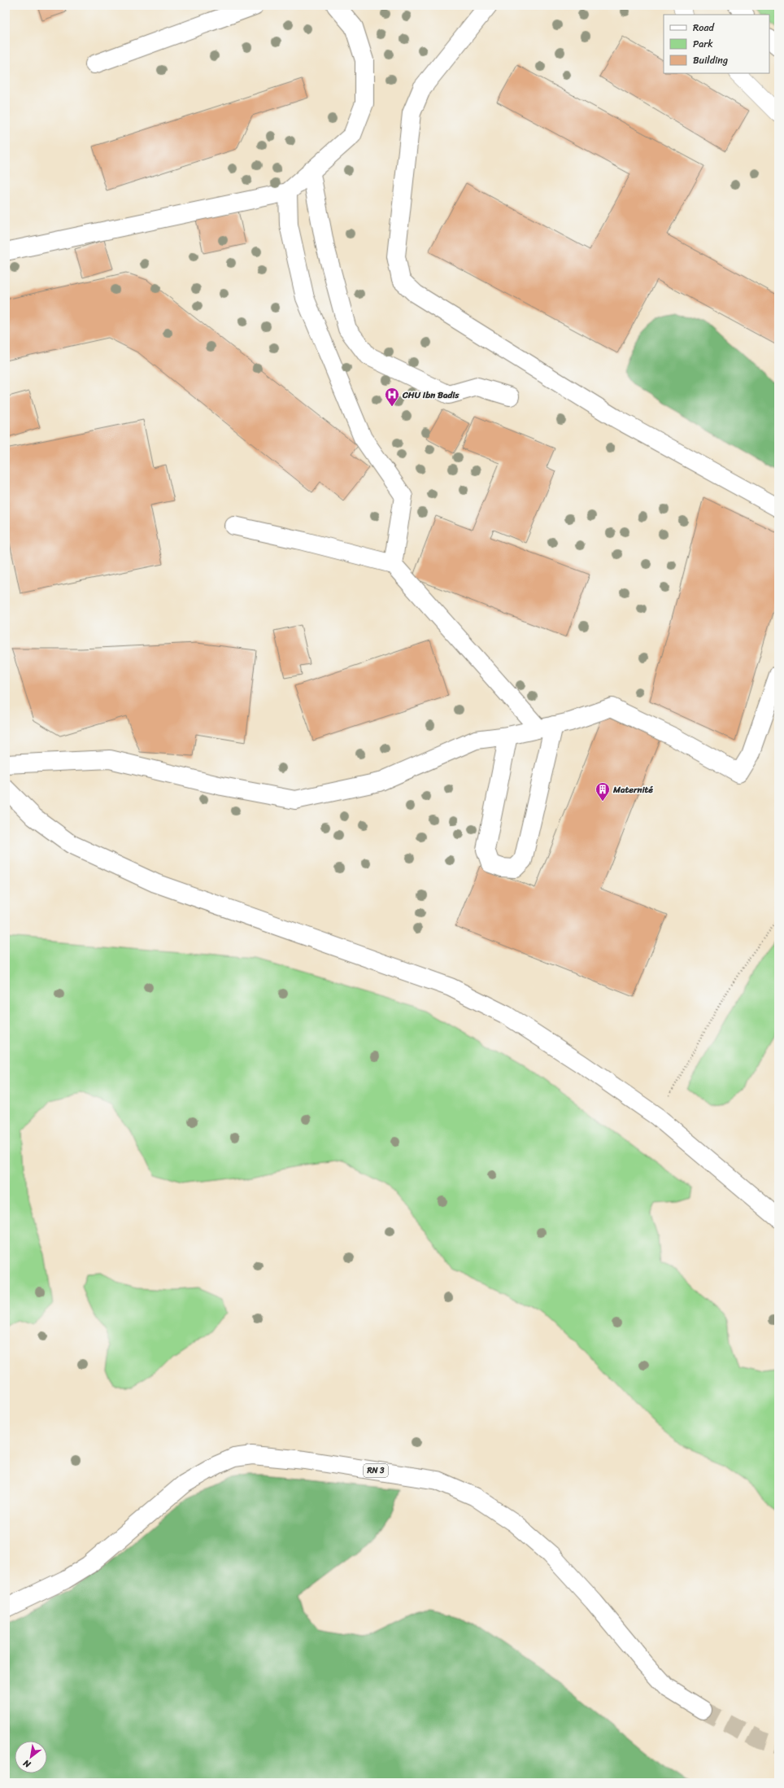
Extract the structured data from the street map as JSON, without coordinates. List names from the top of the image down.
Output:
{
  "streets": {
    "street": ["RN 3"]
  },
  "places": {
    "hospital": ["CHU Ibn Badis"],
    "building": ["Maternité"]
  },
  "legend": ["Road", "Park", "Building"],
  "north": "bottom left"
}
